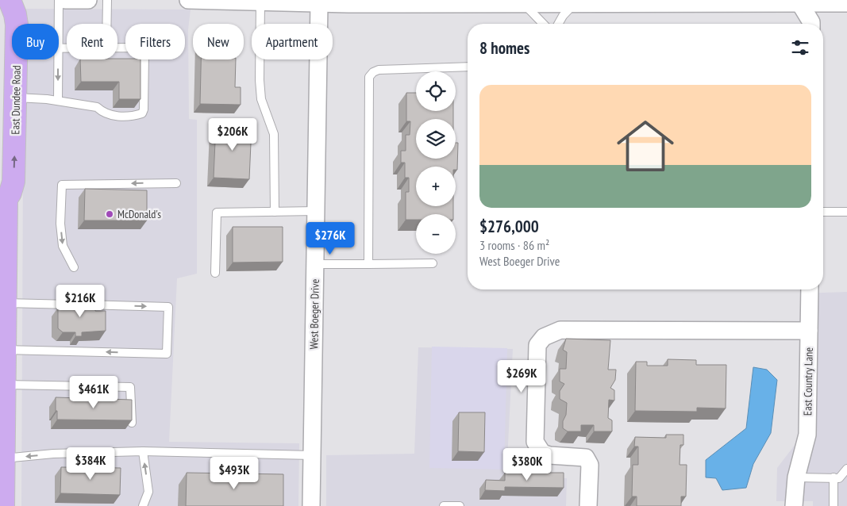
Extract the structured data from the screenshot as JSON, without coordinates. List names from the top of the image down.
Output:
{
  "streets": {
    "main road": ["East Dundee Road"],
    "street": ["West Boeger Drive", "East Country Lane"]
  },
  "places": ["McDonald's"],
  "page": {
    "chip": [
      "Buy",
      "Rent",
      "Filters",
      "New",
      "Apartment"
    ],
    "heading": "8 homes",
    "map_buttons": ["+", "−"],
    "list": [
      {
        "name": "$276,000",
        "note": "3 rooms · 86 m² · West Boeger Drive"
      }
    ],
    "price": [
      "$206K",
      "$276K",
      "$216K",
      "$269K",
      "$461K",
      "$384K",
      "$380K",
      "$493K"
    ]
  }
}
